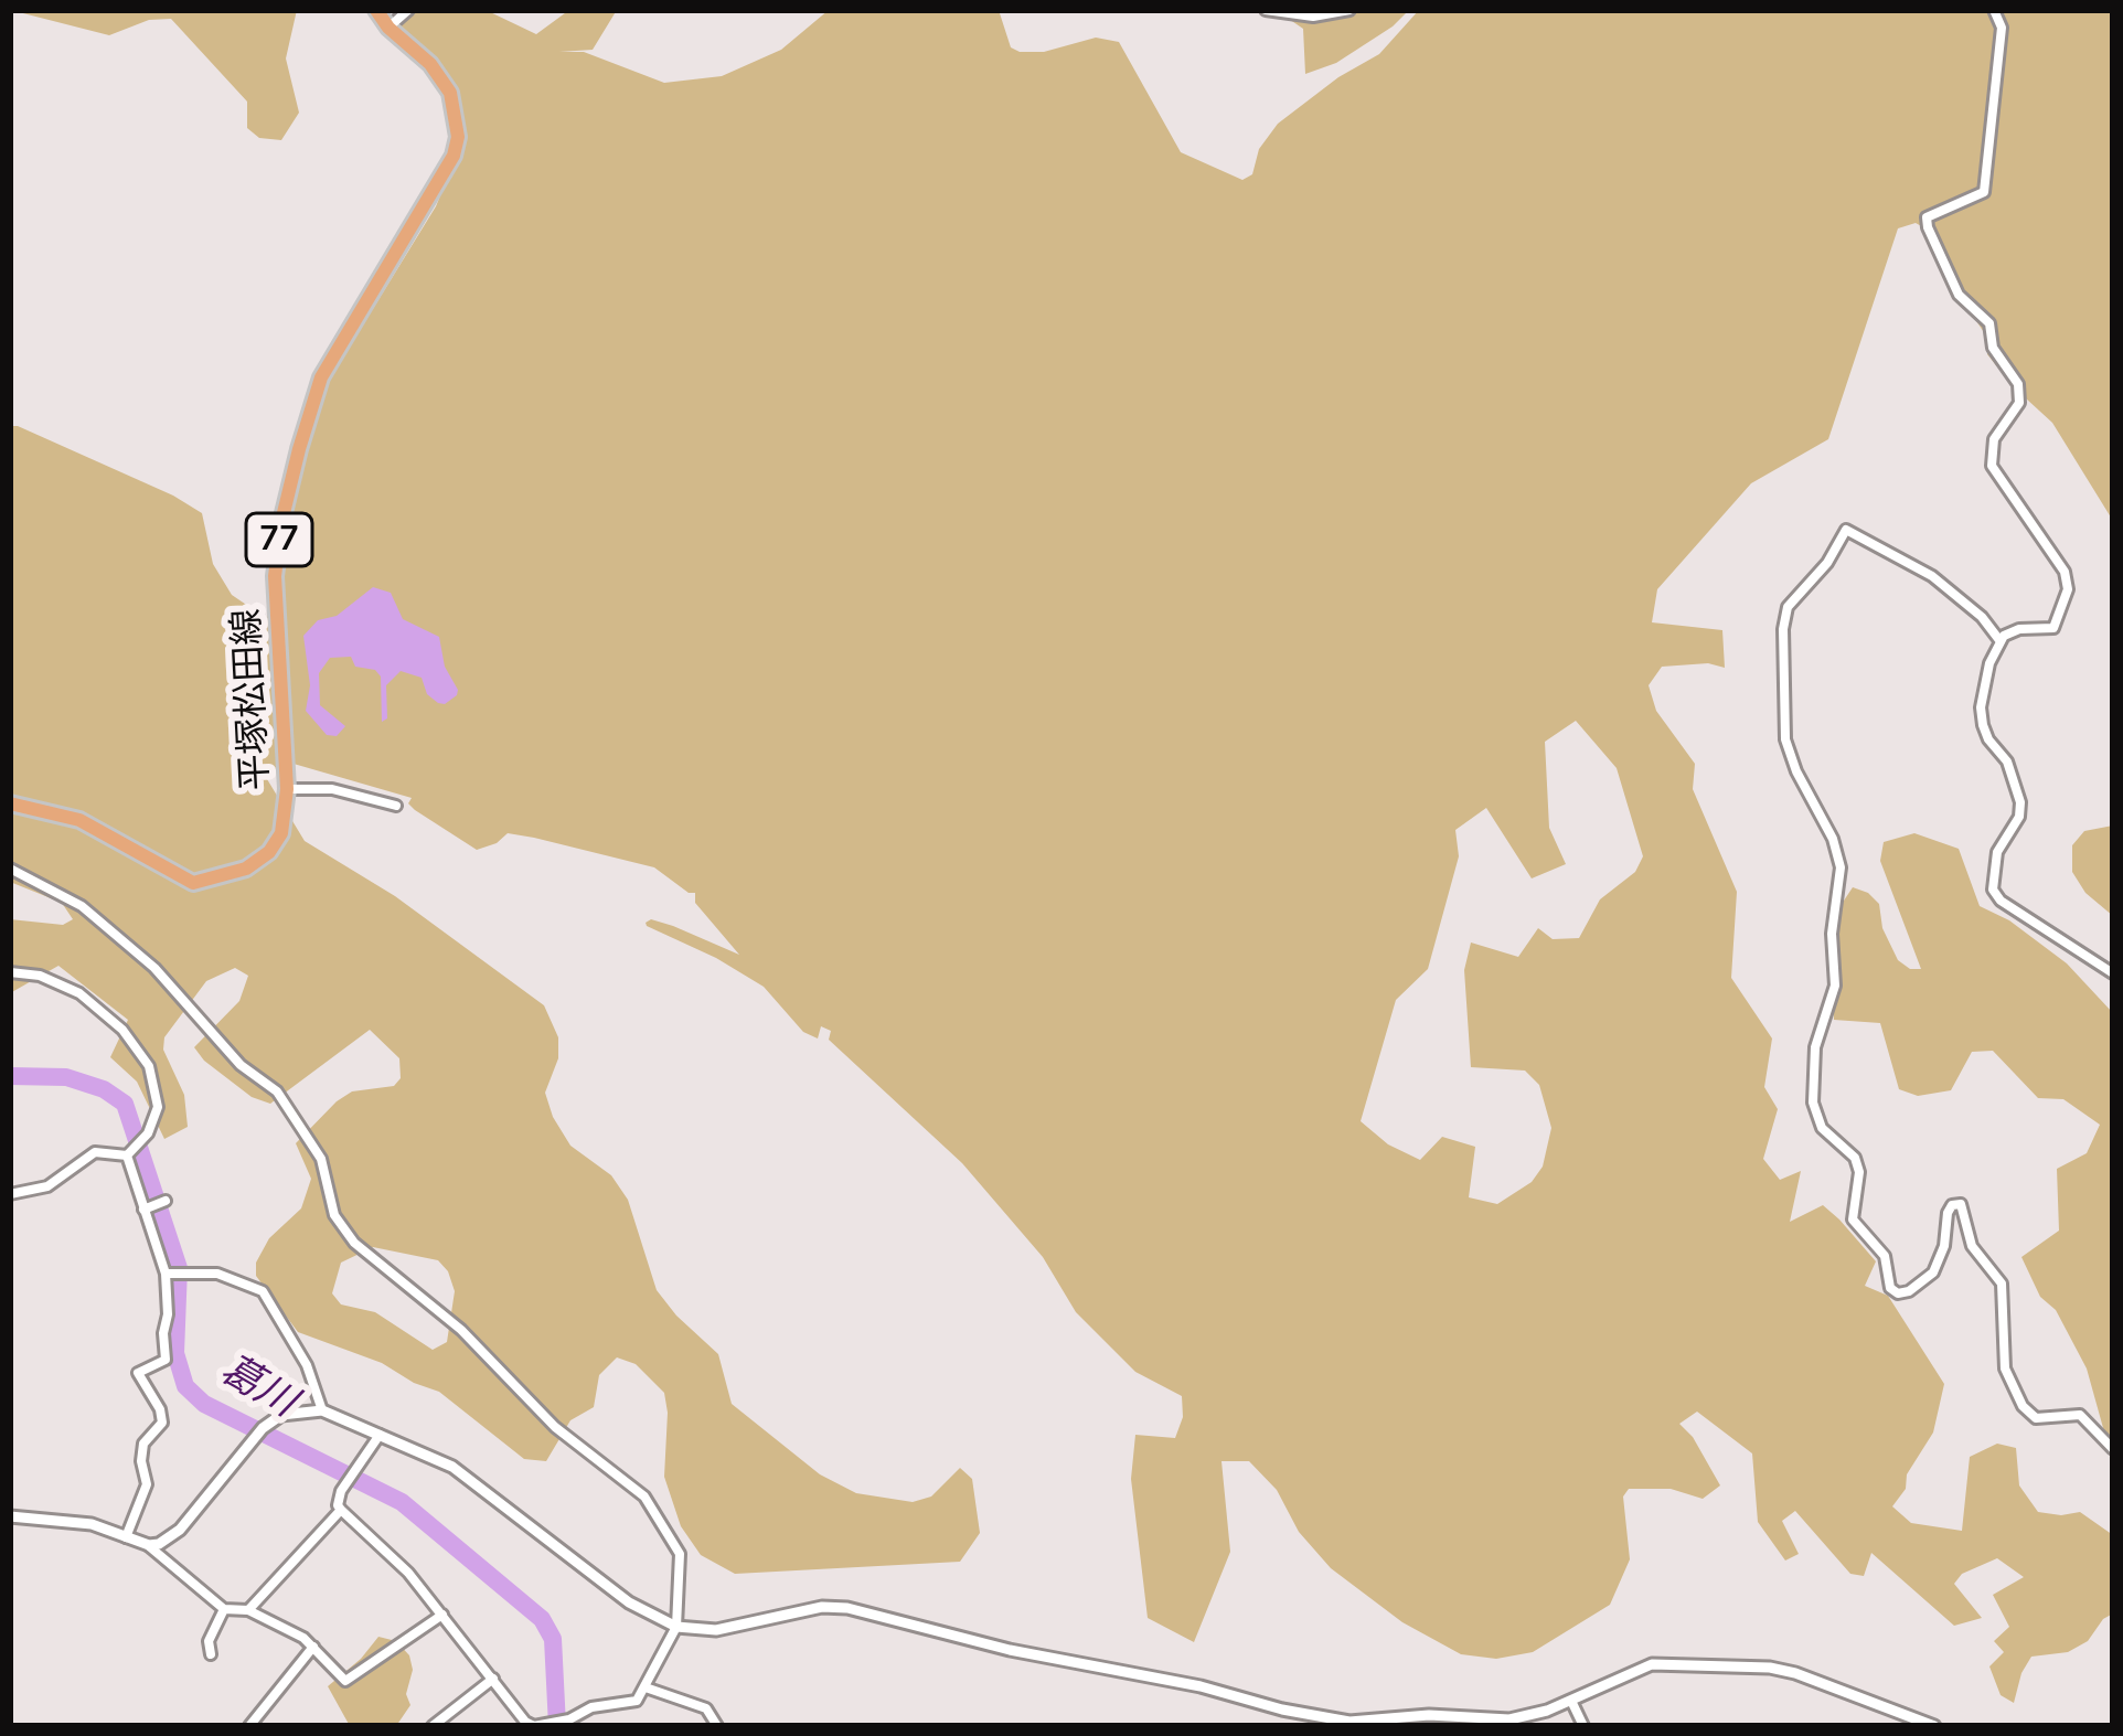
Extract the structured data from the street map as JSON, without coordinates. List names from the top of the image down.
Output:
{
  "streets": {
    "main road": ["77", "平塚松田線"]
  },
  "water": ["葛川"]
}
